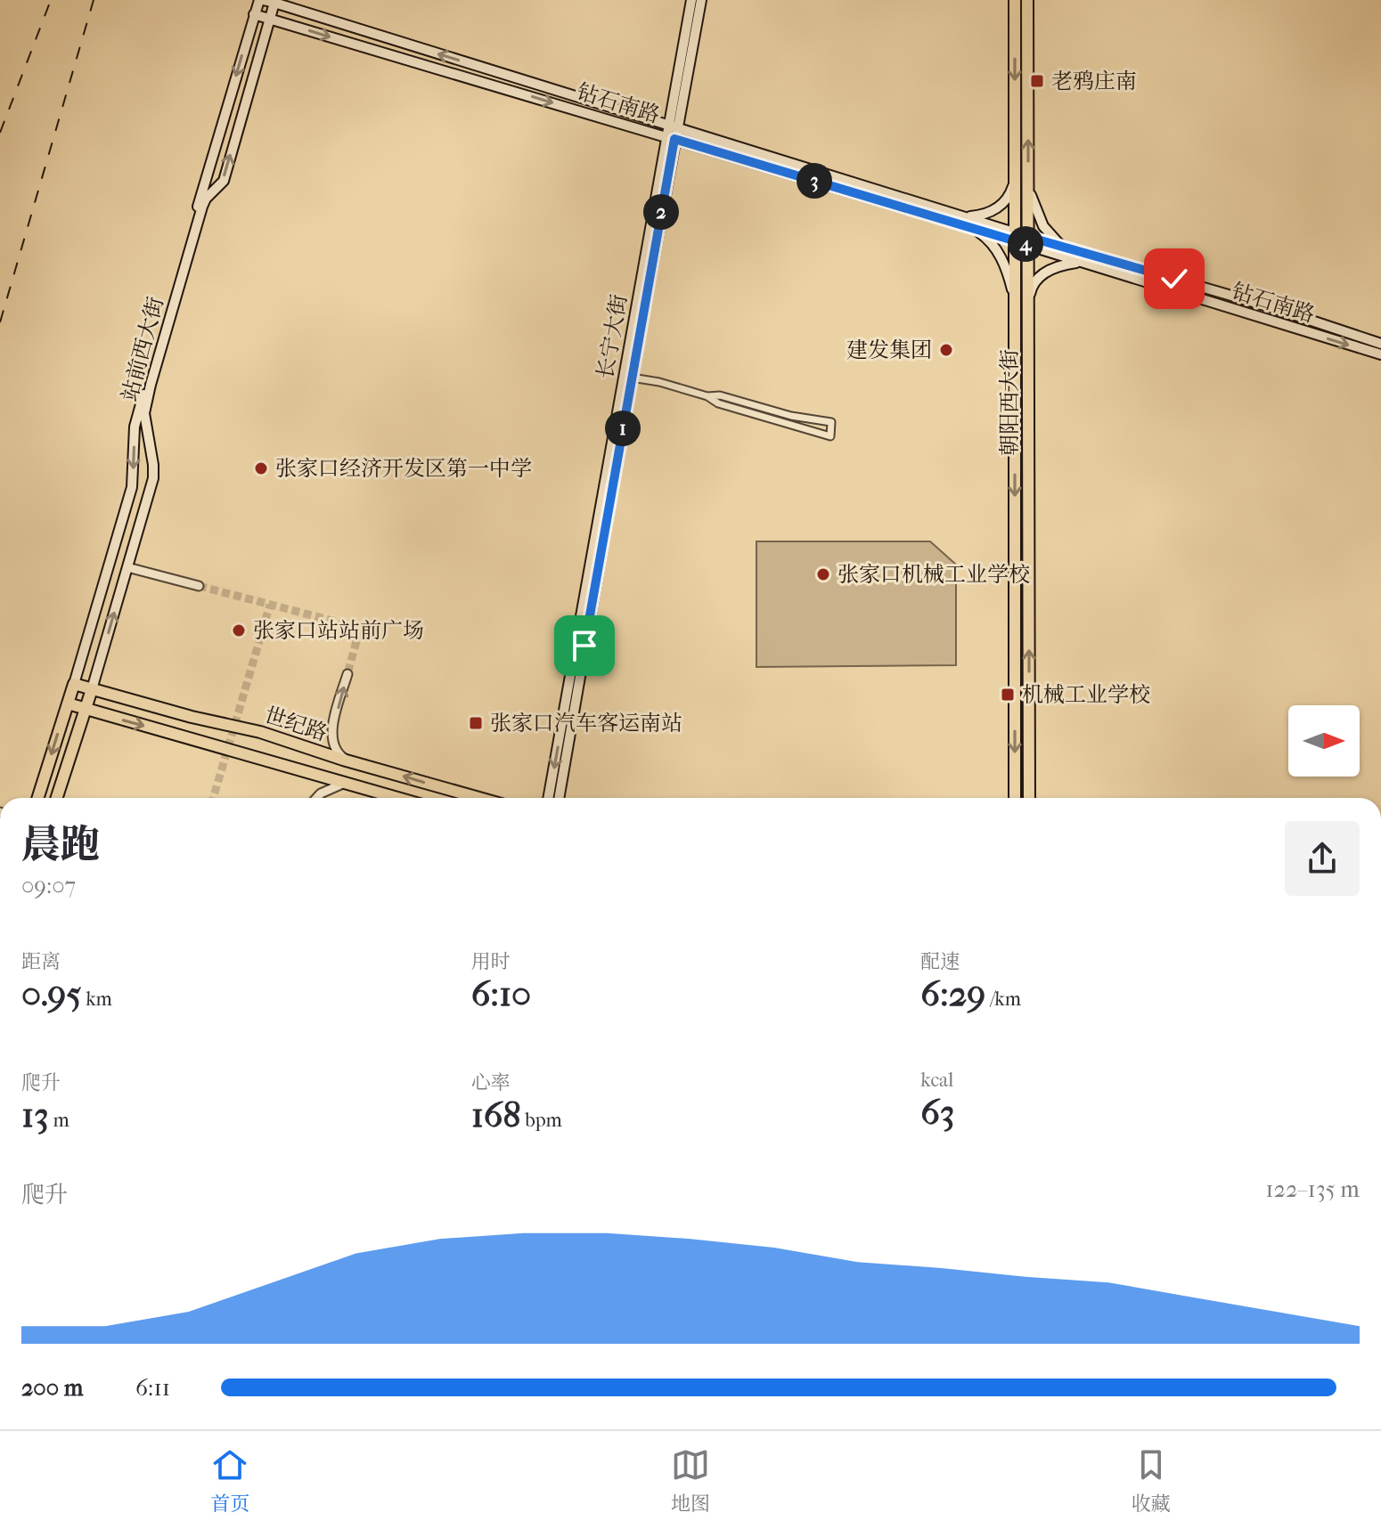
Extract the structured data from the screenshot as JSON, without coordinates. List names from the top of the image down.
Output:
{
  "streets": {
    "main road": [
      "钻石南路",
      "长宁大街",
      "站前西大街",
      "朝阳西大街",
      "世纪路"
    ]
  },
  "crossings": [
    ["钻石南路", "长宁大街"],
    ["钻石南路", "站前西大街"],
    ["钻石南路", "朝阳西大街"],
    ["站前西大街", "世纪路"]
  ],
  "places": {
    "transit": ["老鸦庄南", "机械工业学校", "张家口汽车客运南站"],
    "other": [
      "建发集团",
      "张家口经济开发区第一中学",
      "张家口机械工业学校",
      "张家口站站前广场"
    ]
  },
  "north": "right",
  "page": {
    "pins": [
      "3",
      "2",
      "4",
      "1"
    ],
    "heading": ["晨跑", "09:07"],
    "stats": [
      ["距离", "0.95 km"],
      ["用时", "6:10"],
      ["配速", "6:29 /km"],
      ["爬升", "13 m"],
      ["心率", "168 bpm"],
      ["kcal", "63"]
    ],
    "chart": ["爬升", "122–135 m"],
    "list": [
      {
        "name": "200 m",
        "note": "6:11"
      }
    ],
    "tabs": ["首页", "地图", "收藏"]
  }
}
